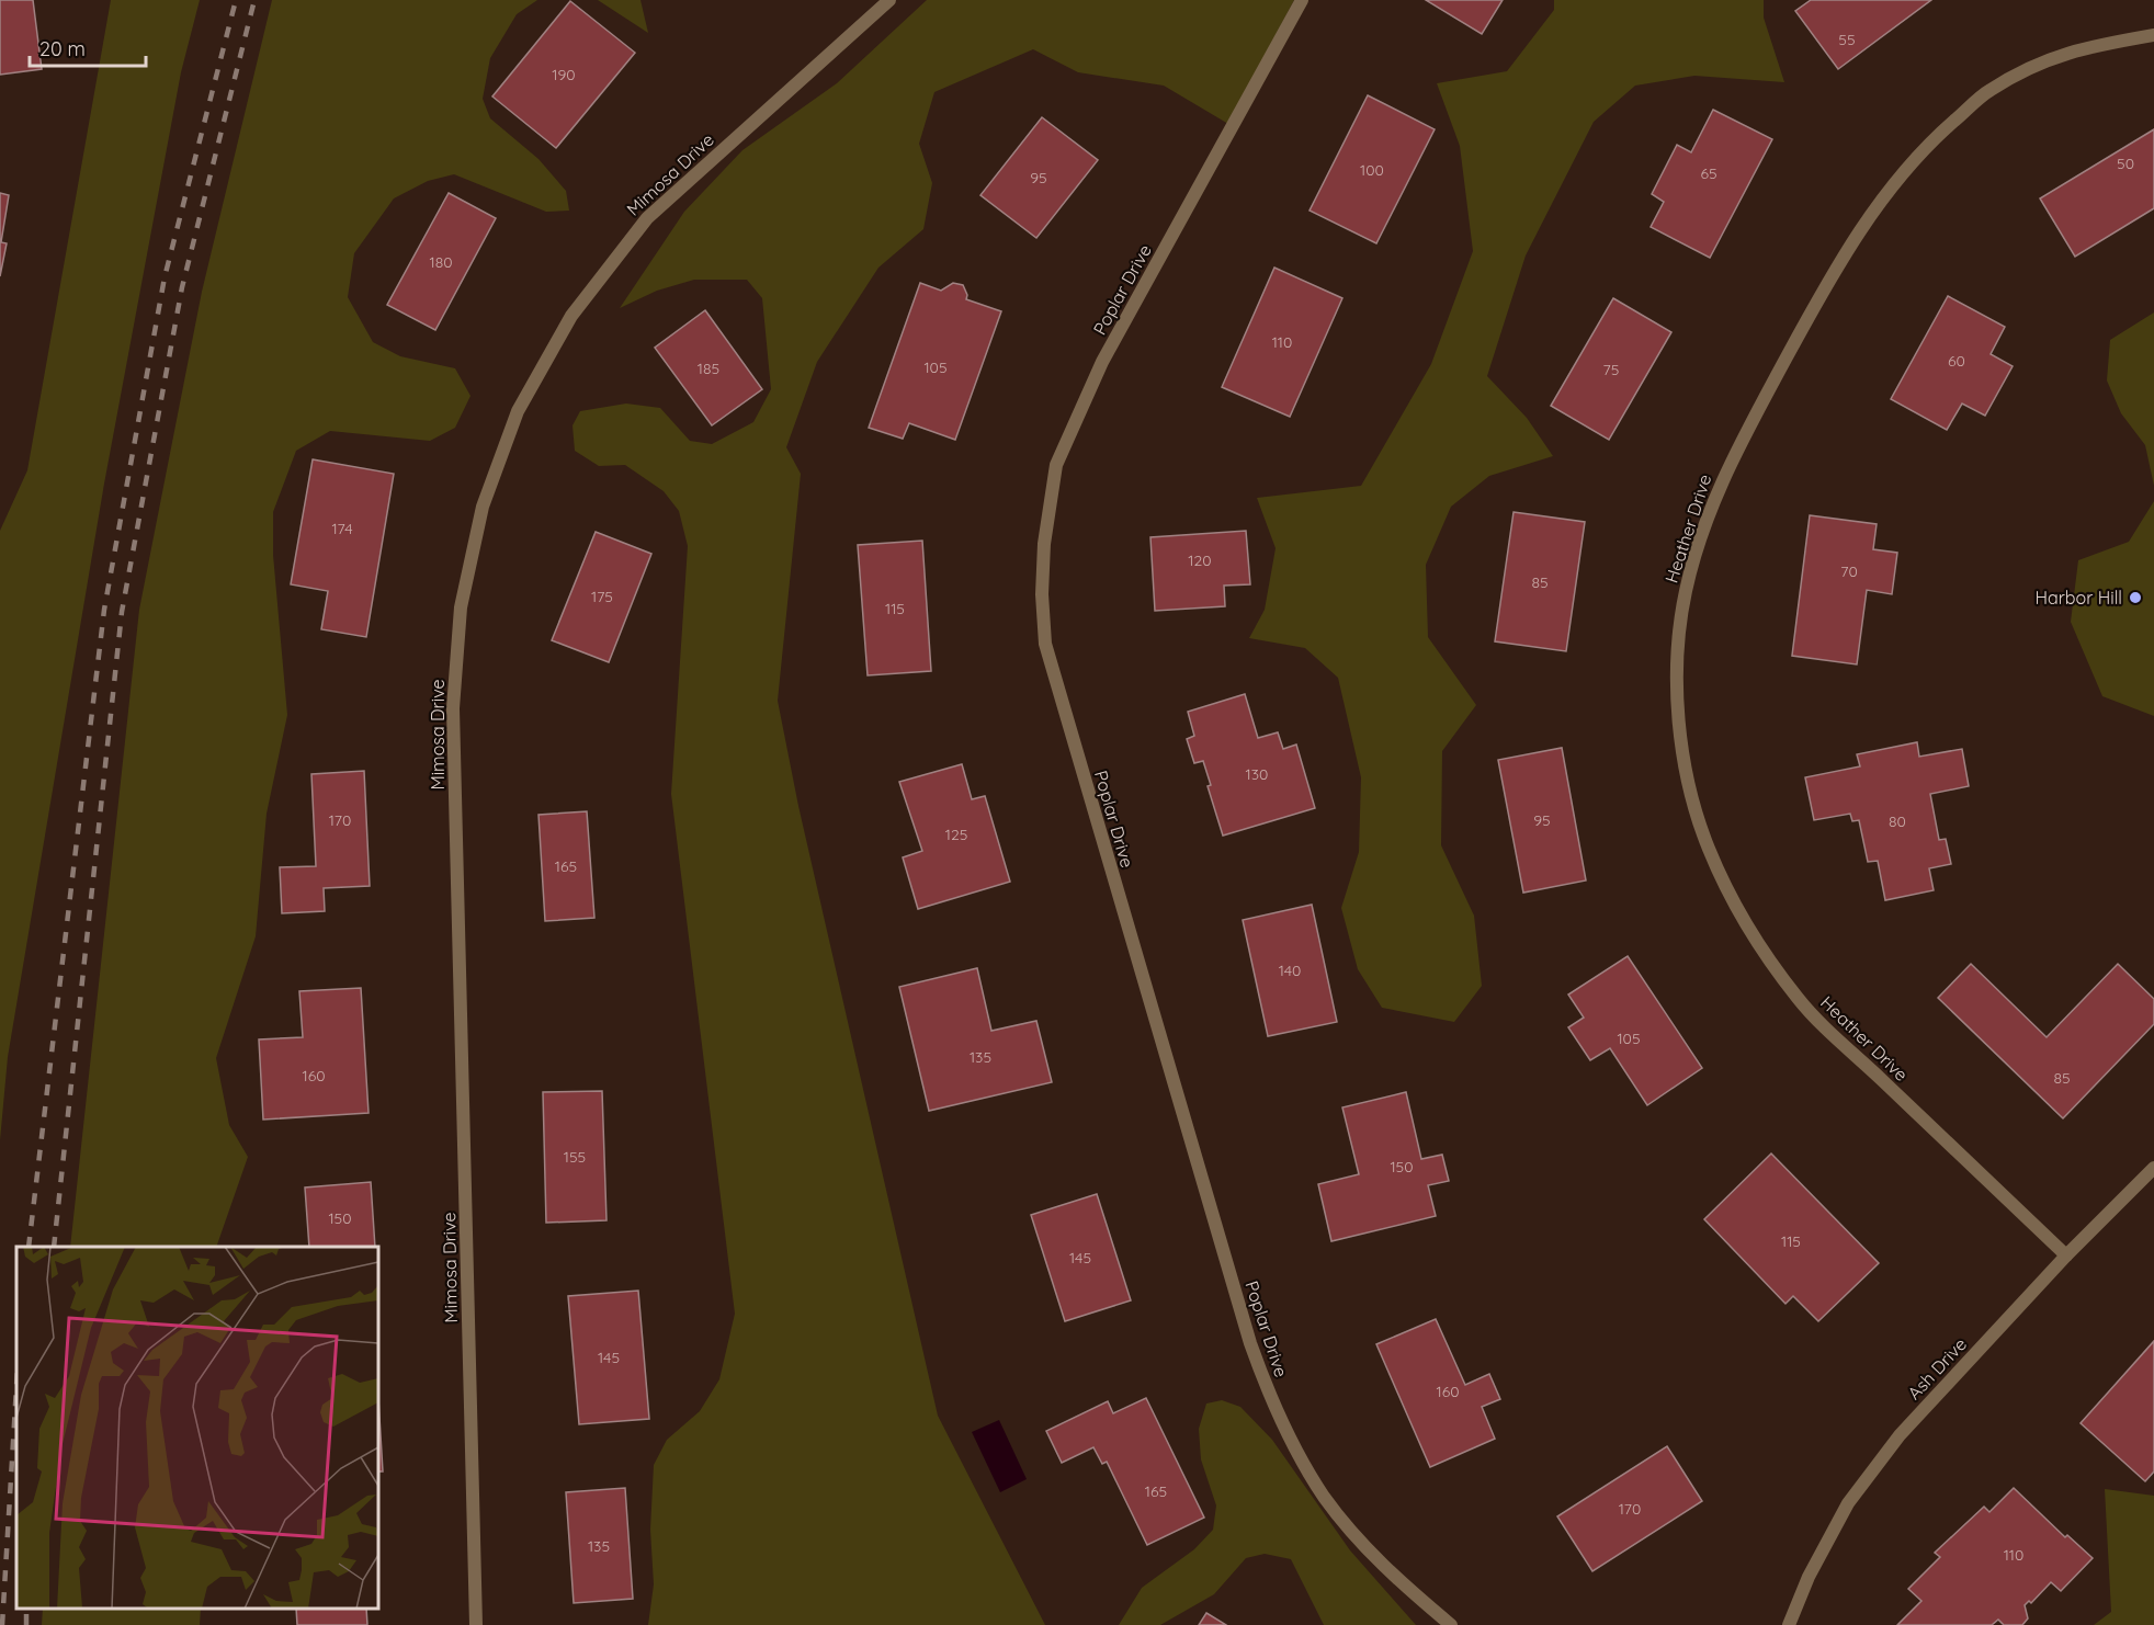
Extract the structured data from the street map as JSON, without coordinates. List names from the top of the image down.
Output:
{
  "streets": {
    "street": [
      "Mimosa Drive",
      "Poplar Drive",
      "Heather Drive",
      "Ash Drive"
    ]
  },
  "crossings": [
    ["Heather Drive", "Ash Drive"]
  ],
  "places": ["Harbor Hill"],
  "house_numbers": [
    "55",
    "190",
    "50",
    "100",
    "65",
    "95",
    "180",
    "110",
    "60",
    "105",
    "185",
    "75",
    "174",
    "120",
    "70",
    "85",
    "175",
    "115",
    "130",
    "170",
    "95",
    "80",
    "125",
    "165",
    "140",
    "105",
    "135",
    "160",
    "85",
    "155",
    "150",
    "150",
    "115",
    "145",
    "145",
    "160",
    "165",
    "170",
    "135",
    "110"
  ],
  "scale_bar": "20 m"
}
